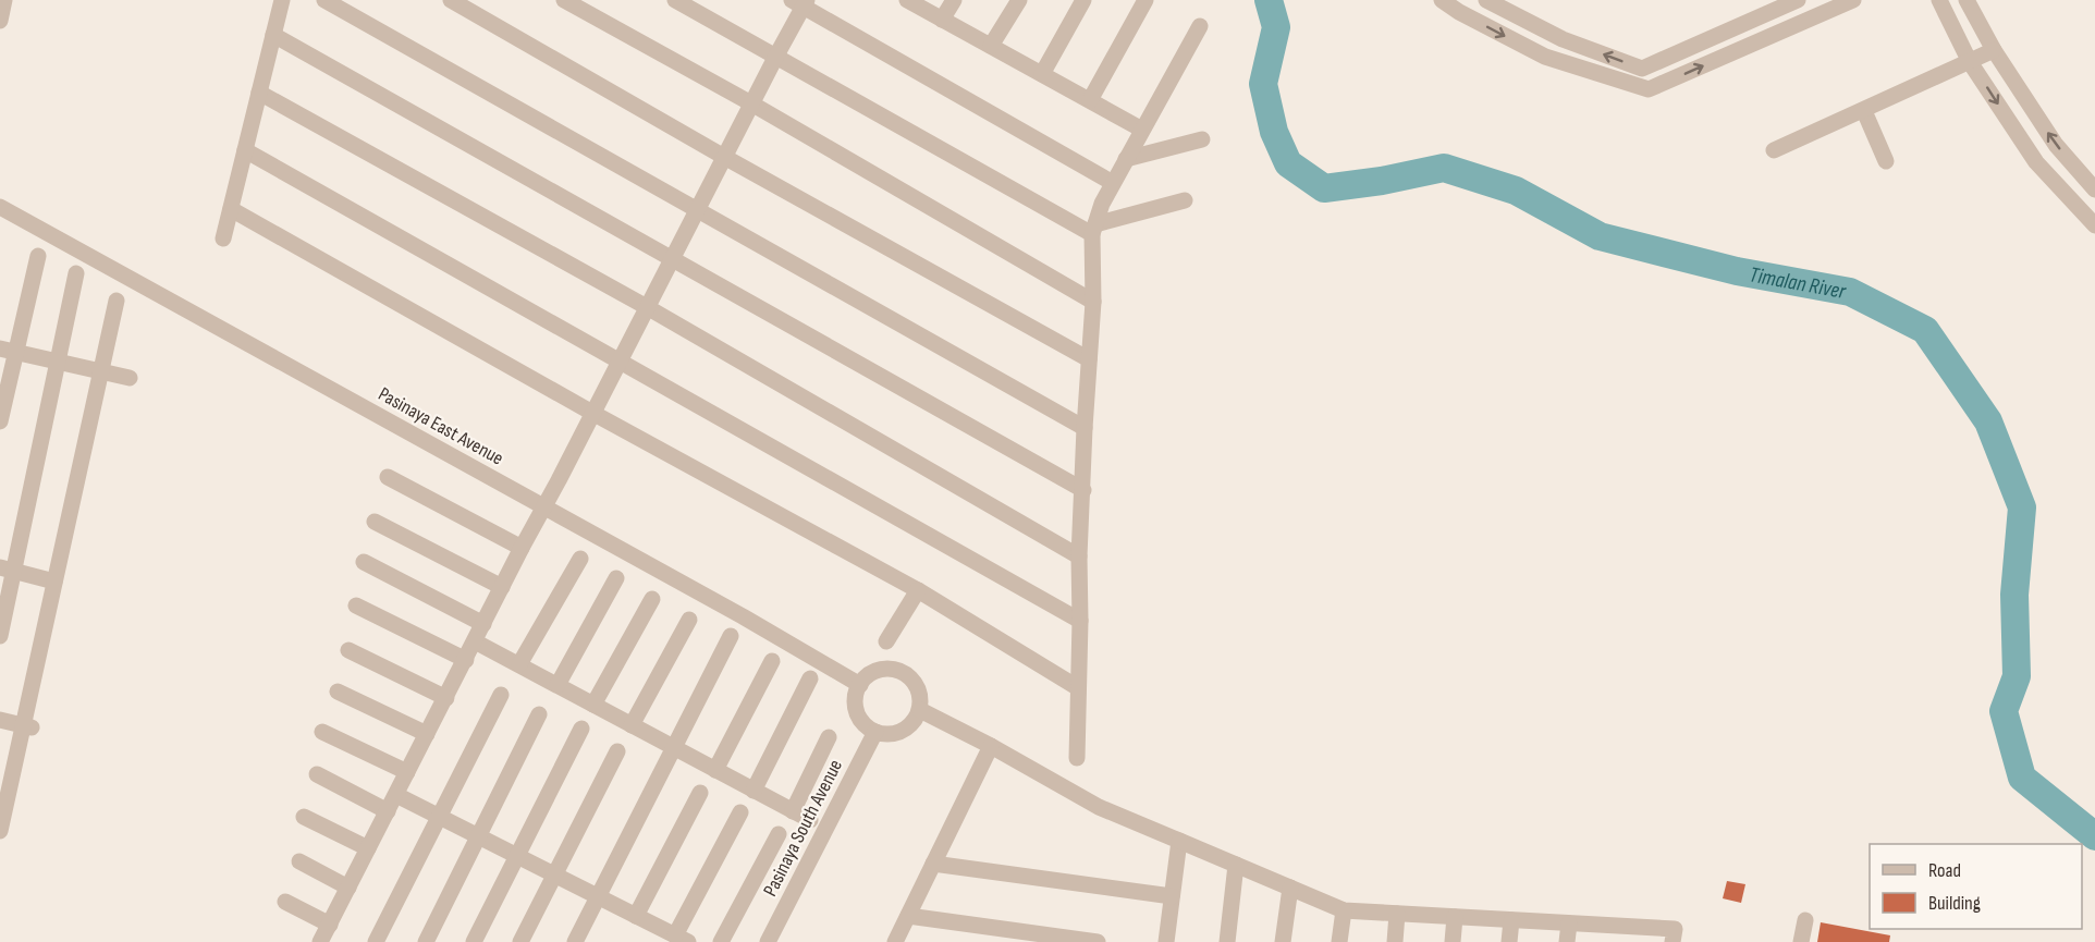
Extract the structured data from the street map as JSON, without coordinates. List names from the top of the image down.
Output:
{
  "streets": {
    "street": ["Pasinaya East Avenue", "Pasinaya South Avenue"]
  },
  "crossings": [
    ["Pasinaya East Avenue", "Pasinaya South Avenue"]
  ],
  "water": ["Timalan River"],
  "legend": ["Road", "Building"]
}
